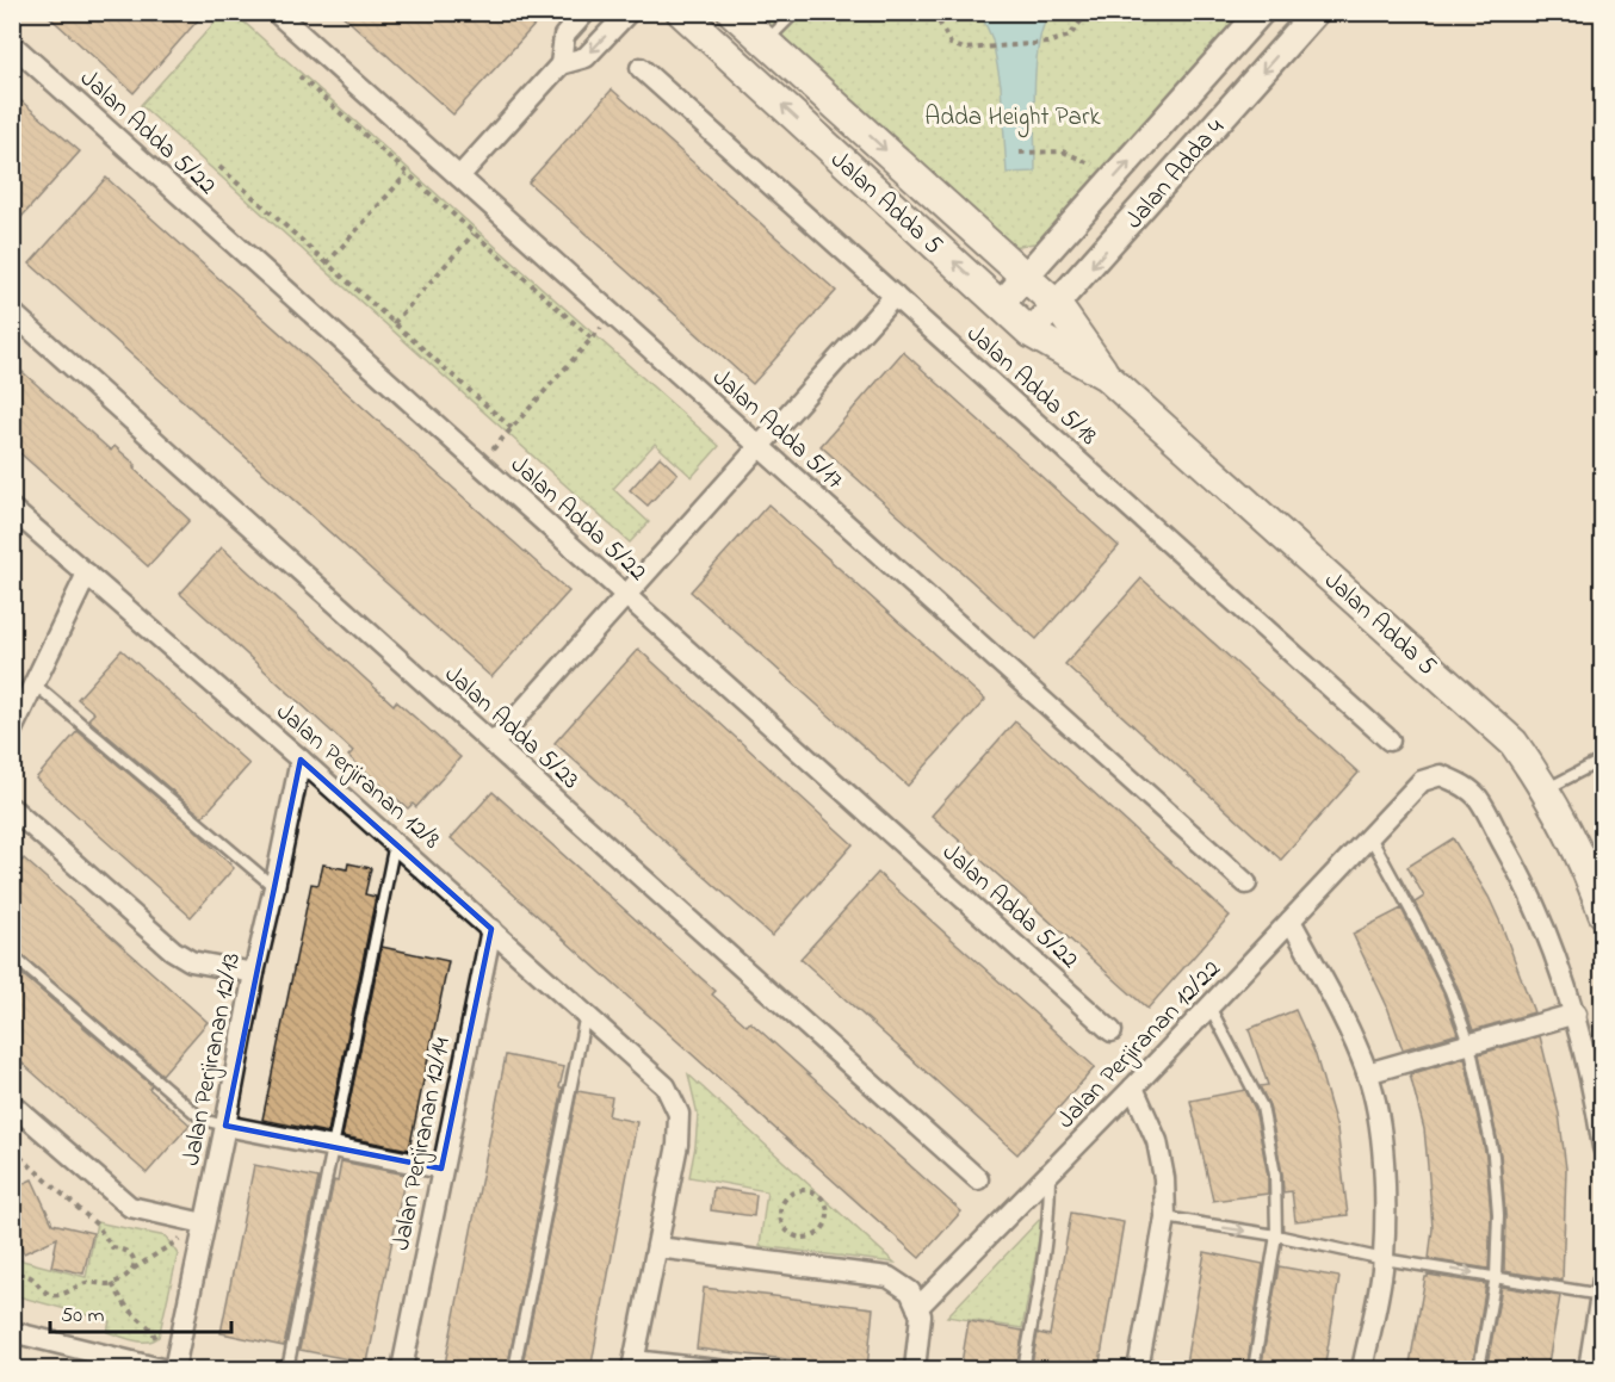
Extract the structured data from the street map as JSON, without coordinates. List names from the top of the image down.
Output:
{
  "streets": {
    "main road": ["Jalan Adda 5"],
    "street": [
      "Jalan Adda 5/22",
      "Jalan Adda 4",
      "Jalan Adda 5/18",
      "Jalan Adda 5/17",
      "Jalan Adda 5/23",
      "Jalan Perjiranan 12/8",
      "Jalan Perjiranan 12/22",
      "Jalan Perjiranan 12/13",
      "Jalan Perjiranan 12/14"
    ]
  },
  "crossings": [
    ["Jalan Adda 4", "Jalan Adda 5"],
    ["Jalan Perjiranan 12/8", "Jalan Perjiranan 12/13"],
    ["Jalan Perjiranan 12/8", "Jalan Perjiranan 12/14"]
  ],
  "parks": ["Adda Height Park"],
  "scale_bar": "50 m"
}
